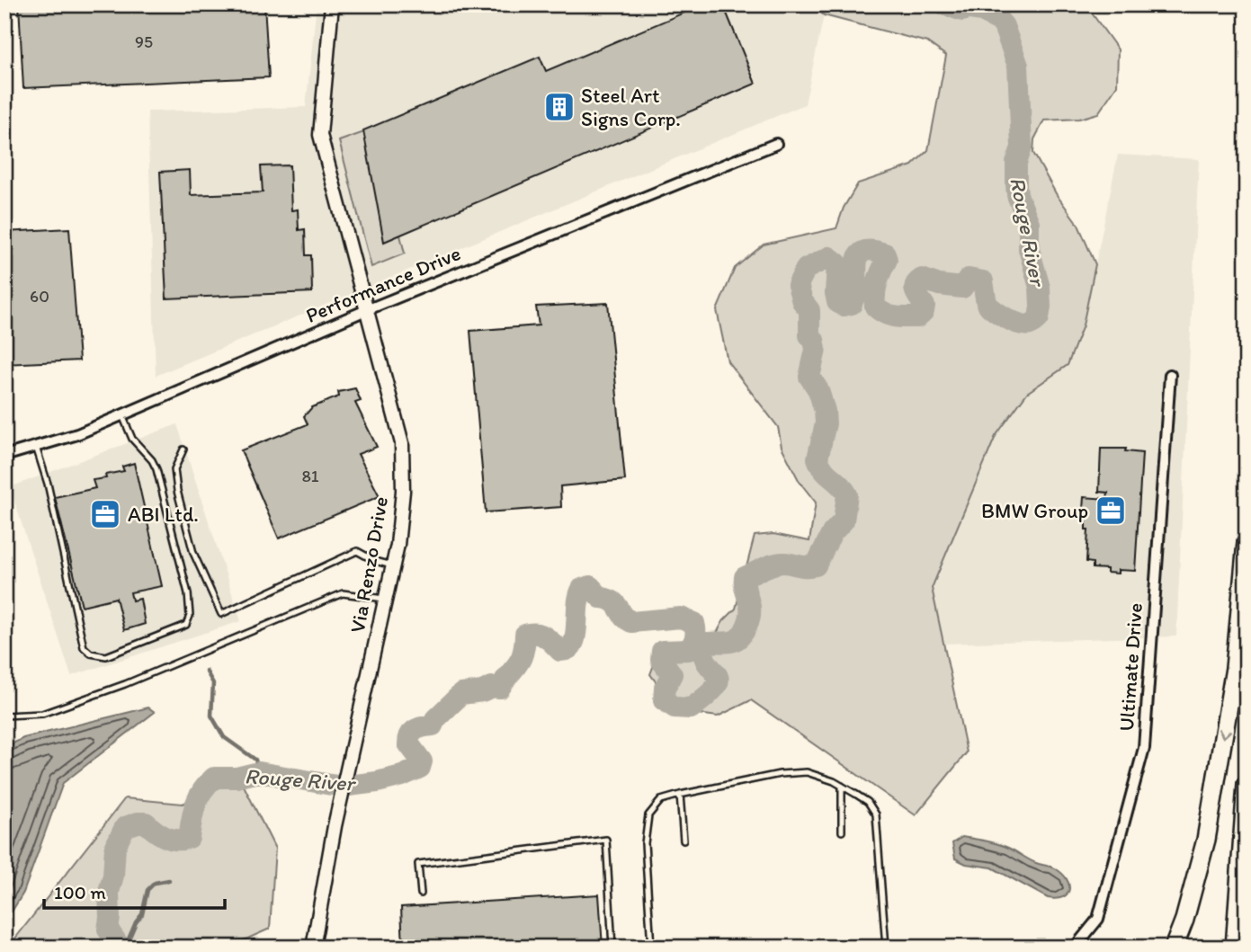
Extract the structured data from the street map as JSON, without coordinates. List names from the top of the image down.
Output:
{
  "streets": {
    "street": ["Performance Drive", "Via Renzo Drive", "Ultimate Drive"]
  },
  "crossings": [
    ["Performance Drive", "Via Renzo Drive"]
  ],
  "water": ["Rouge River"],
  "places": {
    "building": ["Steel Art Signs Corp."],
    "office": ["BMW Group", "ABI Ltd."]
  },
  "house_numbers": ["95", "60", "81"],
  "scale_bar": "100 m"
}
